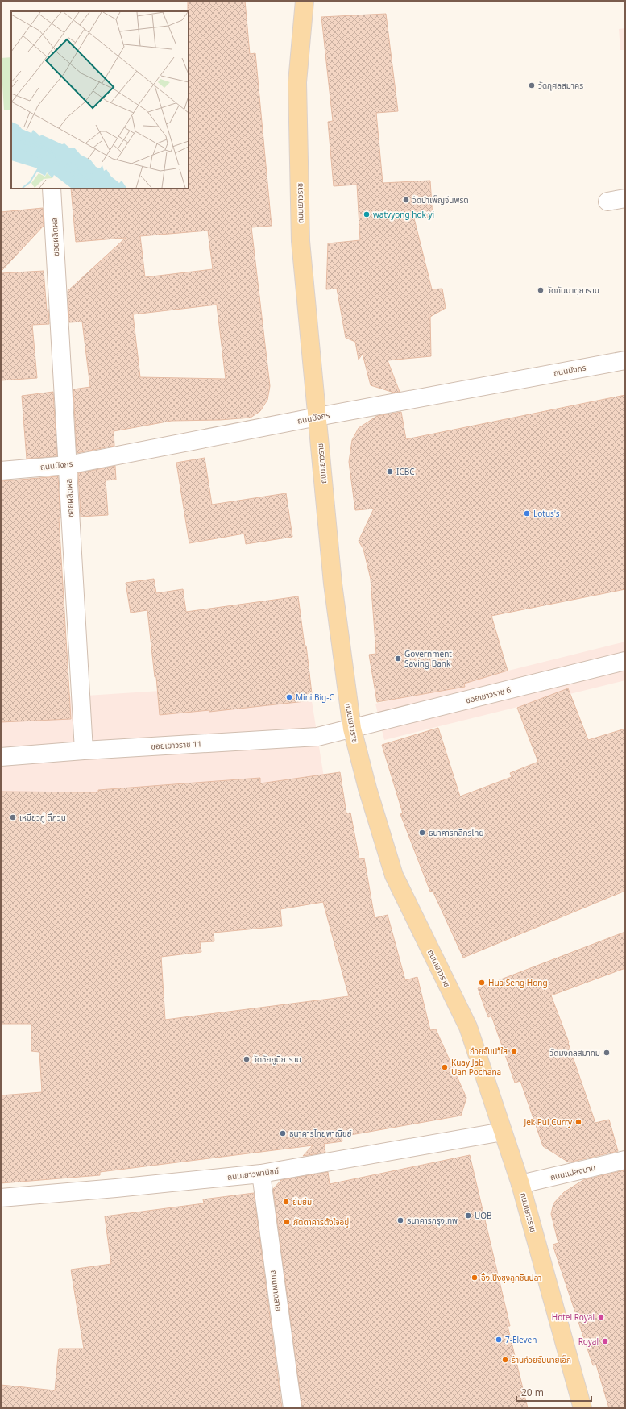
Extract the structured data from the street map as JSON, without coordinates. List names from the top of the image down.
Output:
{
  "streets": {
    "main road": ["ถนนเยาวราช"],
    "street": [
      "ซอยผลิตผล",
      "ถนนมังกร",
      "ซอยเยาวราช 6",
      "ซอยเยาวราช 11",
      "ถนนแปลงนาม",
      "ถนนเยาวพานิชย์",
      "ถนนพาดสาย"
    ]
  },
  "crossings": [
    ["ถนนเยาวราช", "ถนนมังกร"],
    ["ถนนเยาวราช", "ซอยเยาวราช 6"],
    ["ถนนเยาวราช", "ซอยเยาวราช 11"],
    ["ถนนเยาวราช", "ถนนแปลงนาม"],
    ["ถนนเยาวราช", "ถนนเยาวพานิชย์"],
    ["ซอยผลิตผล", "ถนนมังกร"],
    ["ซอยผลิตผล", "ซอยเยาวราช 11"],
    ["ซอยเยาวราช 6", "ซอยเยาวราช 11"],
    ["ถนนเยาวพานิชย์", "ถนนพาดสาย"]
  ],
  "places": [
    "วัดกุศลสมาคร",
    "วัดบำเพ็ญจีนพรต",
    "watvyong hok yi",
    "วัดกันมาตุยาราม",
    "ICBC",
    "Lotus's",
    "Government Saving Bank",
    "Mini Big-C",
    "เหมียวกู่ ตี้กวน",
    "ธนาคารกสิกรไทย",
    "Hua Seng Hong",
    "ก๋วยจั๊บนำ้ใส",
    "วัดมงคลสมาคม",
    "วัดชัยภูมิการาม",
    "Kuay Jab Uan Pochana",
    "Jek Pui Curry",
    "ธนาคารไทยพาณิชย์",
    "ยิ้มยิ้ม",
    "UOB",
    "ธนาคารกรุงเทพ",
    "ภัตตาคารตั้งใจอยู่",
    "อึ้งเป็งชุงลูกชิ้นปลา",
    "Hotel Royal",
    "7-Eleven",
    "Royal",
    "ร้านก๋วยจั๊บนายเอ็ก"
  ],
  "scale_bar": "20 m"
}
